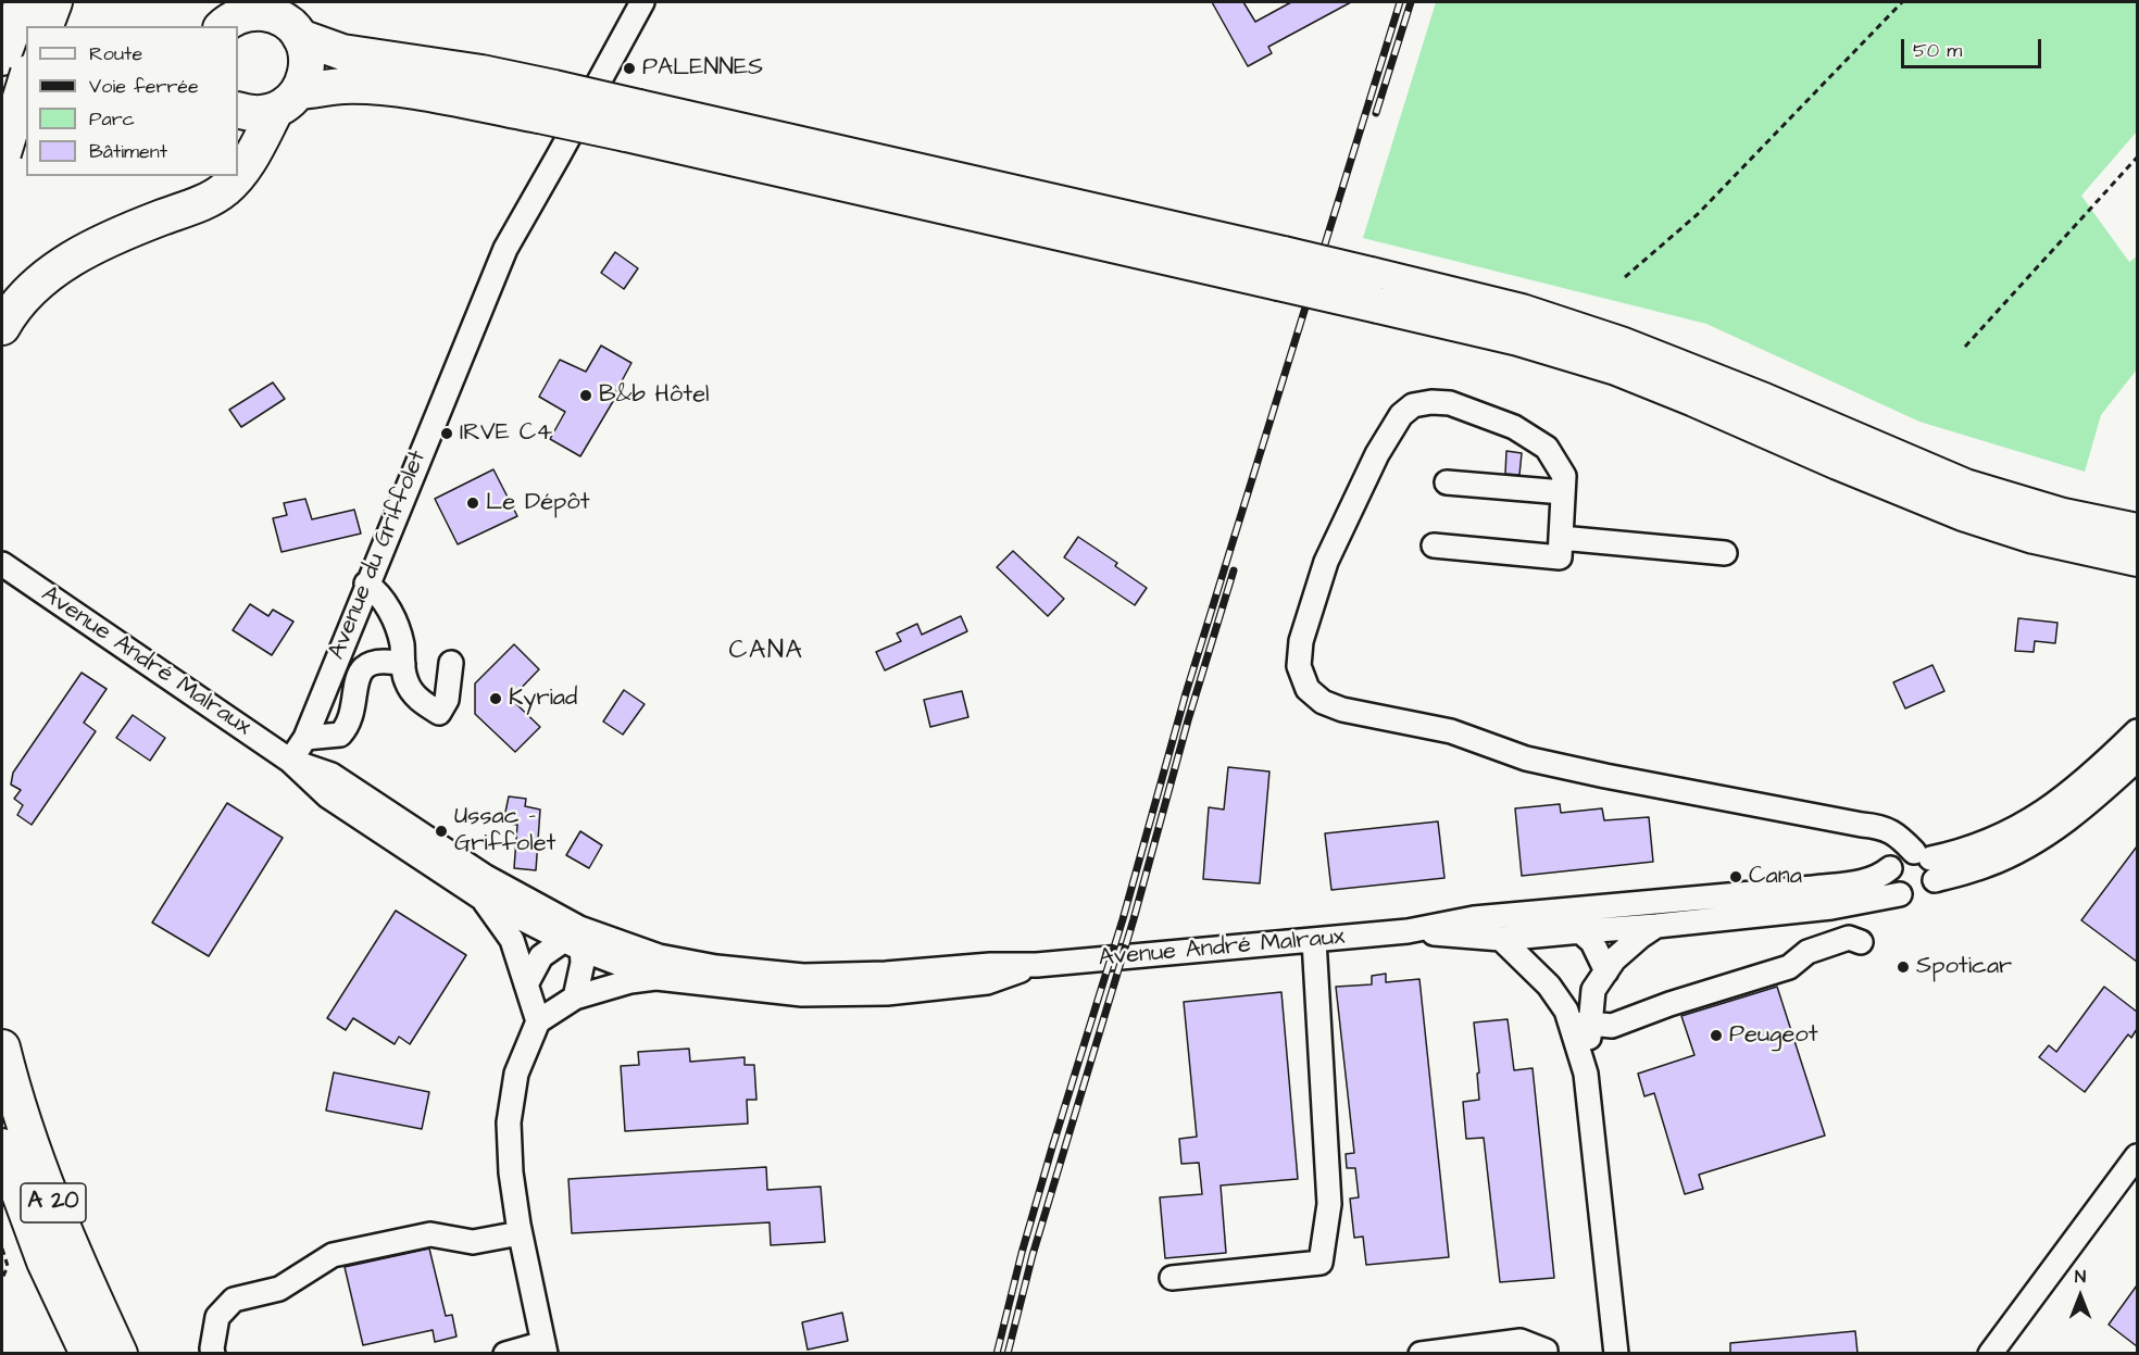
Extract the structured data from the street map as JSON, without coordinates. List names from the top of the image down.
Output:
{
  "streets": {
    "highway": ["A 20"],
    "street": ["Avenue du Griffolet", "Avenue André Malraux"]
  },
  "crossings": [
    ["Avenue du Griffolet", "Avenue André Malraux"]
  ],
  "districts": ["CANA"],
  "places": [
    "PALENNES",
    "B&b Hôtel",
    "IRVE C4",
    "Le Dépôt",
    "Kyriad",
    "Ussac - Griffolet",
    "Cana",
    "Spoticar",
    "Peugeot"
  ],
  "legend": [
    "Route",
    "Voie ferrée",
    "Parc",
    "Bâtiment"
  ],
  "scale_bar": "50 m",
  "north": "top"
}
